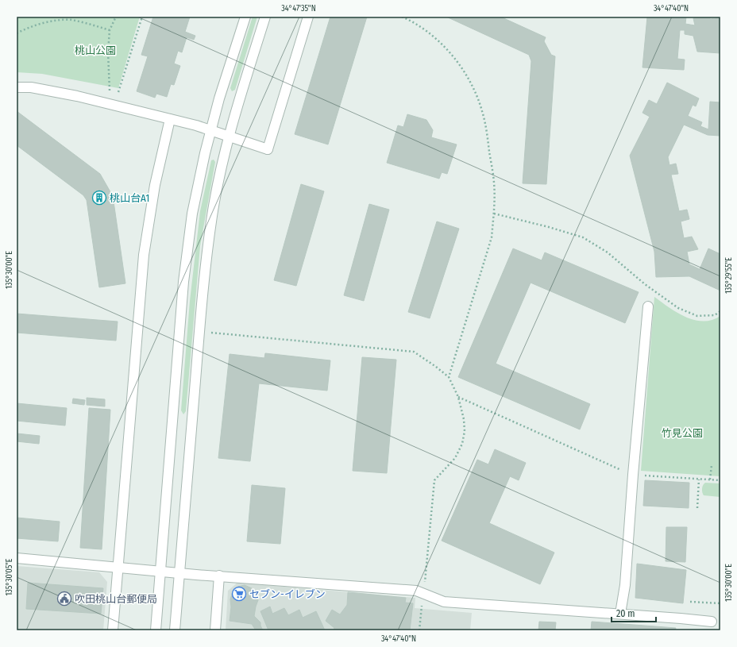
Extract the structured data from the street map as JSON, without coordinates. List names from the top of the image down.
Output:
{
  "parks": ["桃山公園", "竹見公園"],
  "places": {
    "building": ["桃山台A1"],
    "supermarket": ["セブン-イレブン"],
    "public building": ["吹田桃山台郵便局"]
  },
  "scale_bar": "20 m",
  "coordinates": [
    "34°47'35\"N",
    "34°47'40\"N",
    "135°30'00\"E",
    "135°29'55\"E",
    "135°30'05\"E"
  ]
}
